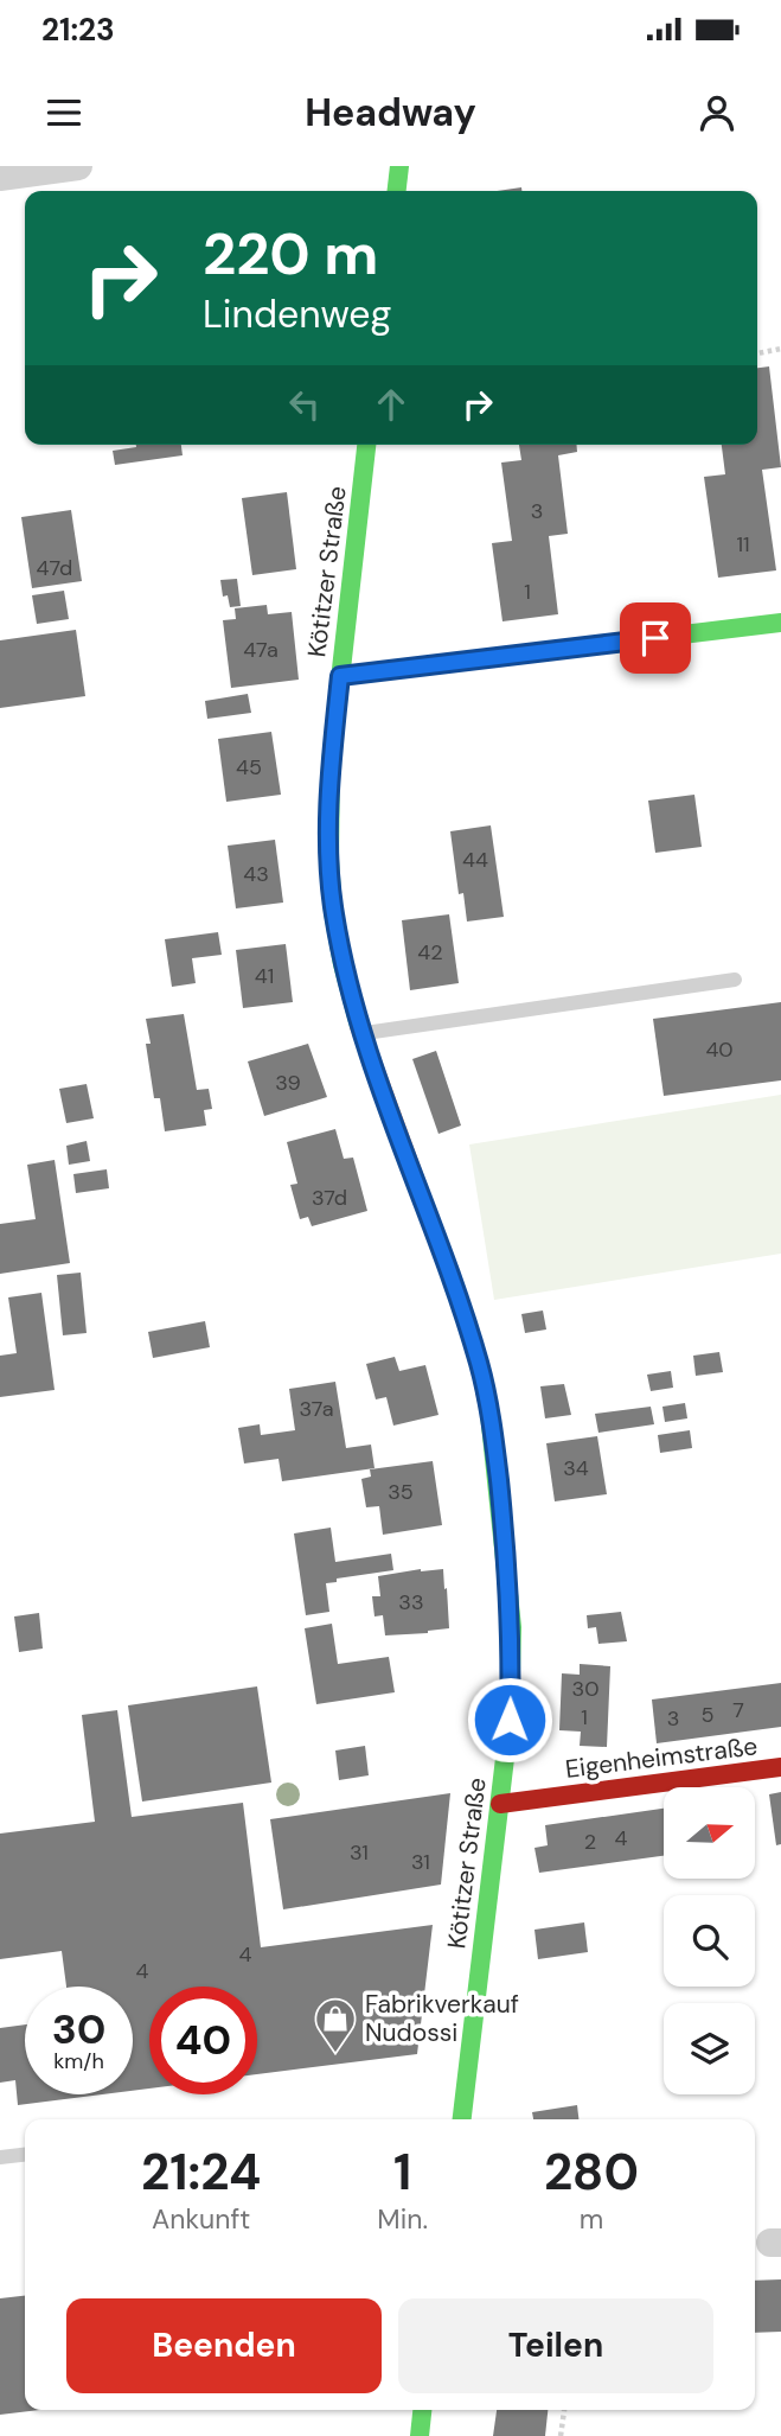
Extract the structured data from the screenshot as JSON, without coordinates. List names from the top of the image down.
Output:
{
  "streets": {
    "street": ["Kötitzer Straße", "Eigenheimstraße"]
  },
  "crossings": [
    ["Kötitzer Straße", "Eigenheimstraße"]
  ],
  "places": {
    "shop": ["Fabrikverkauf Nudossi"]
  },
  "house_numbers": [
    "3",
    "11",
    "47d",
    "1",
    "47a",
    "45",
    "44",
    "43",
    "42",
    "41",
    "40",
    "39",
    "37d",
    "37a",
    "34",
    "35",
    "33",
    "30",
    "7",
    "5",
    "1",
    "3",
    "4",
    "2",
    "31",
    "31",
    "4",
    "4"
  ],
  "north": "right",
  "page": {
    "status": "21:23",
    "header": "Headway",
    "turn": ["220 m", "Lindenweg"],
    "speed": "30 km/h",
    "limit": "40",
    "eta": [
      "21:24",
      "Ankunft",
      "1",
      "Min.",
      "280",
      "m"
    ],
    "buttons": ["Beenden", "Teilen"]
  }
}
